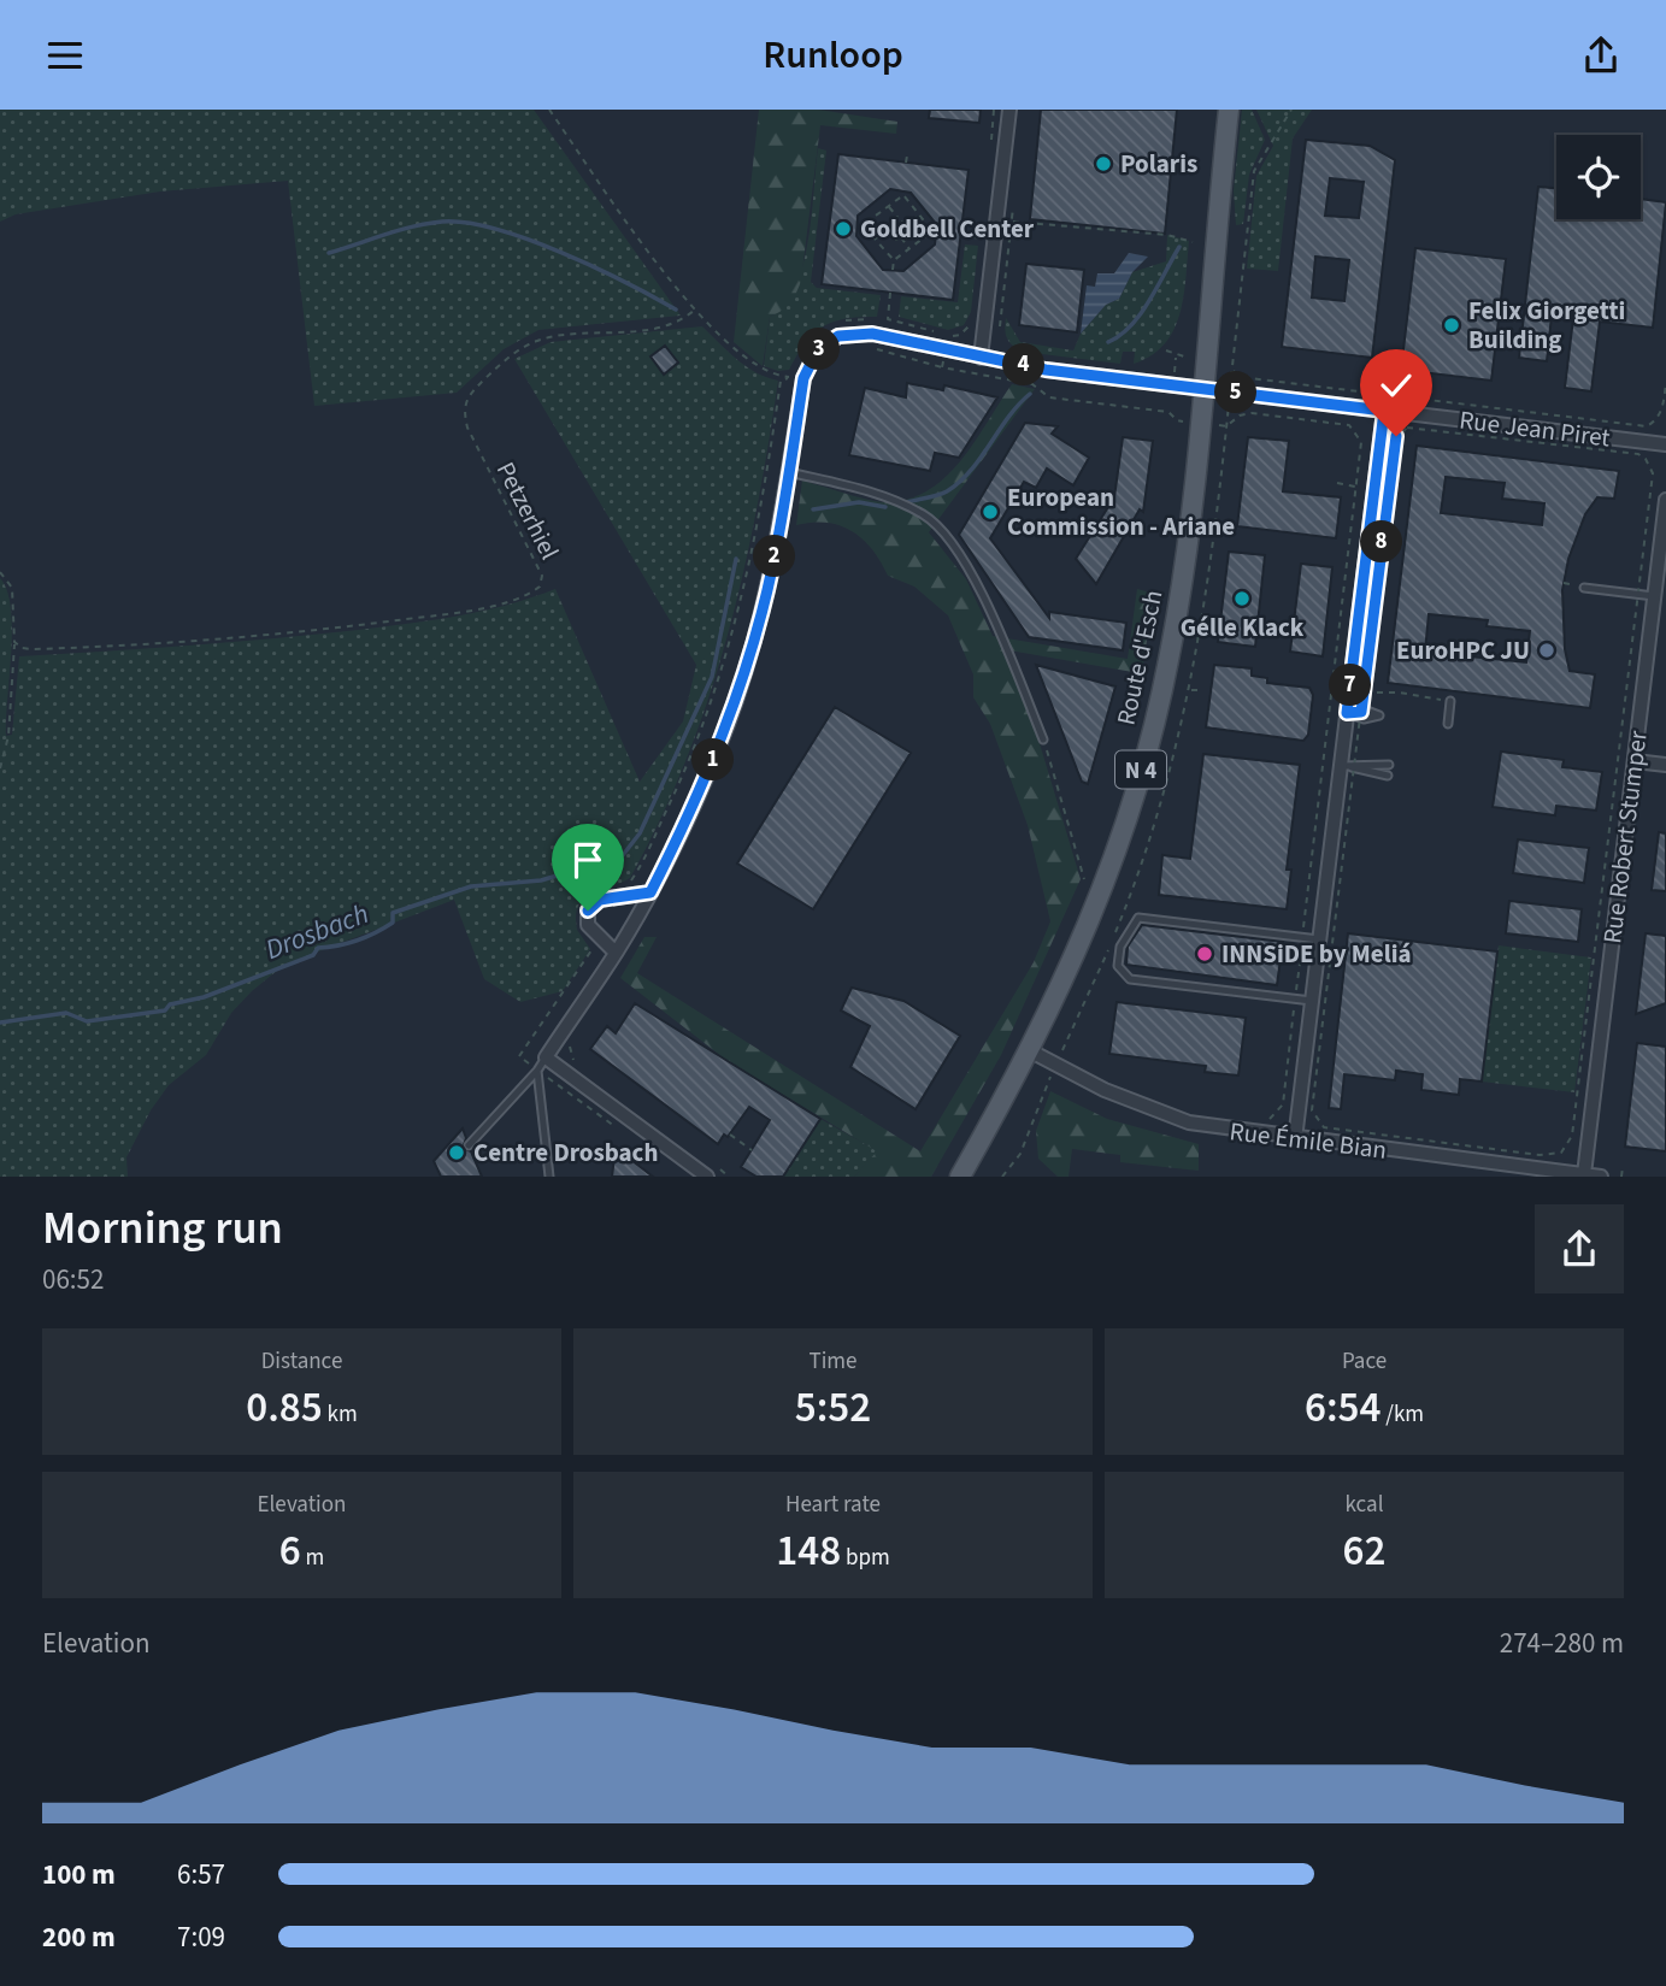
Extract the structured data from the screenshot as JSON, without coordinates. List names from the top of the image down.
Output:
{
  "streets": {
    "main road": ["Route d'Esch", "N 4"],
    "street": ["Rue Jean Piret", "Rue Robert Stumper", "Rue Émile Bian"],
    "path": ["Petzerhiel"]
  },
  "crossings": [
    ["Rue Jean Piret", "Route d'Esch"],
    ["Route d'Esch", "Rue Émile Bian"],
    ["Rue Robert Stumper", "Rue Émile Bian"]
  ],
  "water": ["Drosbach"],
  "places": [
    "Polaris",
    "Goldbell Center",
    "Felix Giorgetti Building",
    "European Commission - Ariane",
    "Gélle Klack",
    "EuroHPC JU",
    "INNSiDE by Meliá",
    "Centre Drosbach"
  ],
  "page": {
    "header": "Runloop",
    "pins": [
      "3",
      "4",
      "5",
      "8",
      "2",
      "7",
      "1"
    ],
    "heading": ["Morning run", "06:52"],
    "stats": [
      ["Distance", "0.85 km"],
      ["Time", "5:52"],
      ["Pace", "6:54 /km"],
      ["Elevation", "6 m"],
      ["Heart rate", "148 bpm"],
      ["kcal", "62"]
    ],
    "chart": ["Elevation", "274–280 m"],
    "list": [
      {
        "name": "100 m",
        "note": "6:57"
      },
      {
        "name": "200 m",
        "note": "7:09"
      }
    ]
  }
}
